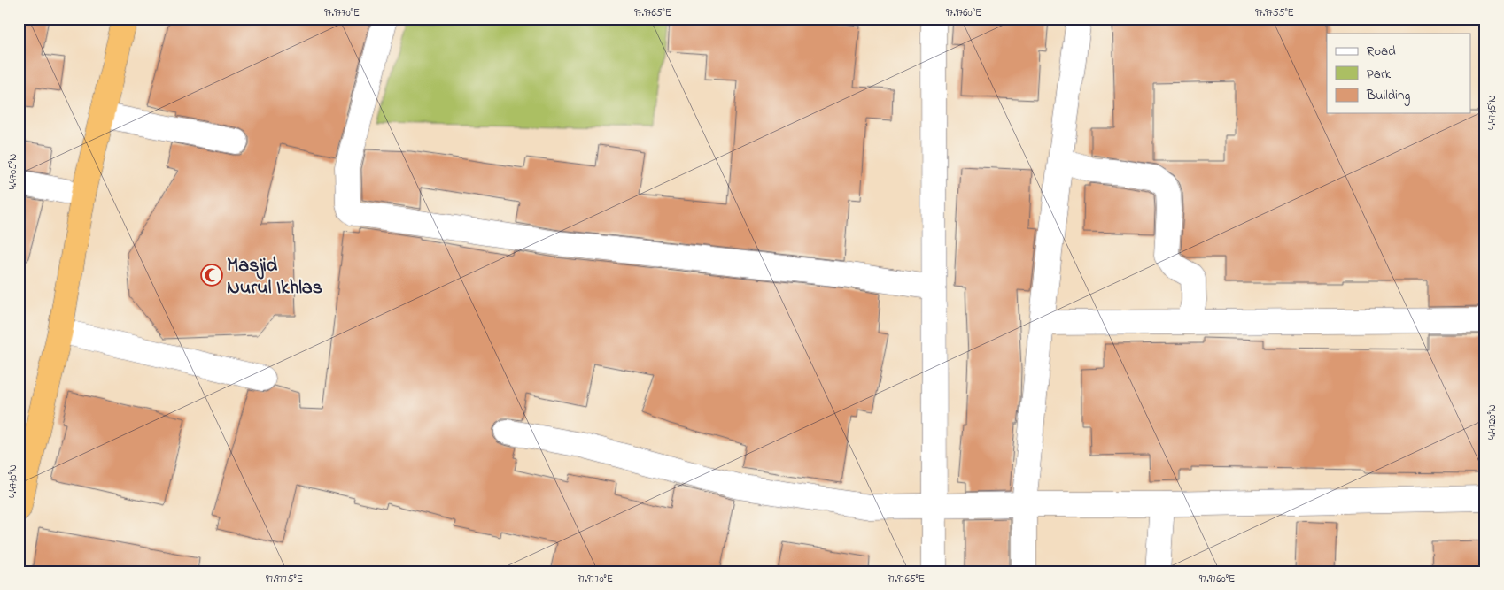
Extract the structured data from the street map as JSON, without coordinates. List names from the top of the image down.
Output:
{
  "places": {
    "mosque": ["Masjid Nurul Ikhlas"]
  },
  "legend": ["Road", "Park", "Building"],
  "coordinates": [
    "97.9770°E",
    "97.9765°E",
    "97.9760°E",
    "97.9755°E",
    "4.4715°N",
    "4.4705°N",
    "4.4720°N",
    "4.4710°N",
    "97.9775°E"
  ]
}
